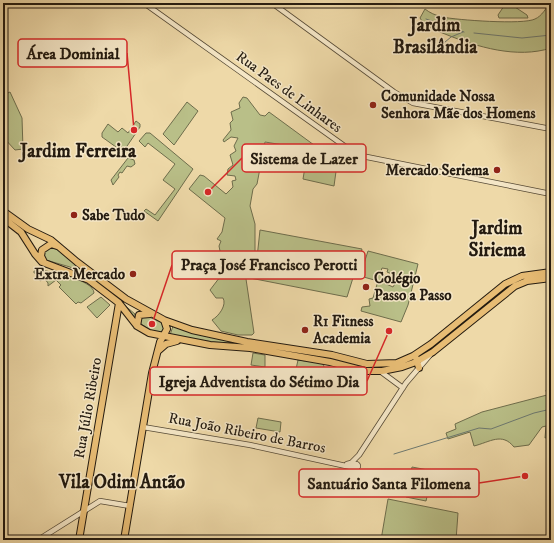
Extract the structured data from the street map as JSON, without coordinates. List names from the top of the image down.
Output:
{
  "streets": {
    "main road": ["Rua Júlio Ribeiro"],
    "street": ["Rua Paes de Linhares", "Rua João Ribeiro de Barros"]
  },
  "districts": [
    "Jardim Brasilândia",
    "Jardim Ferreira",
    "Jardim Siriema",
    "Vila Odim Antão"
  ],
  "places": [
    "Comunidade Nossa Senhora Mãe dos Homens",
    "Área Dominial",
    "Mercado Seriema",
    "Sistema de Lazer",
    "Sabe Tudo",
    "Extra Mercado",
    "Colégio Passo a Passo",
    "Praça José Francisco Perotti",
    "R1 Fitness Academia",
    "Igreja Adventista do Sétimo Dia",
    "Santuário Santa Filomena"
  ]
}
